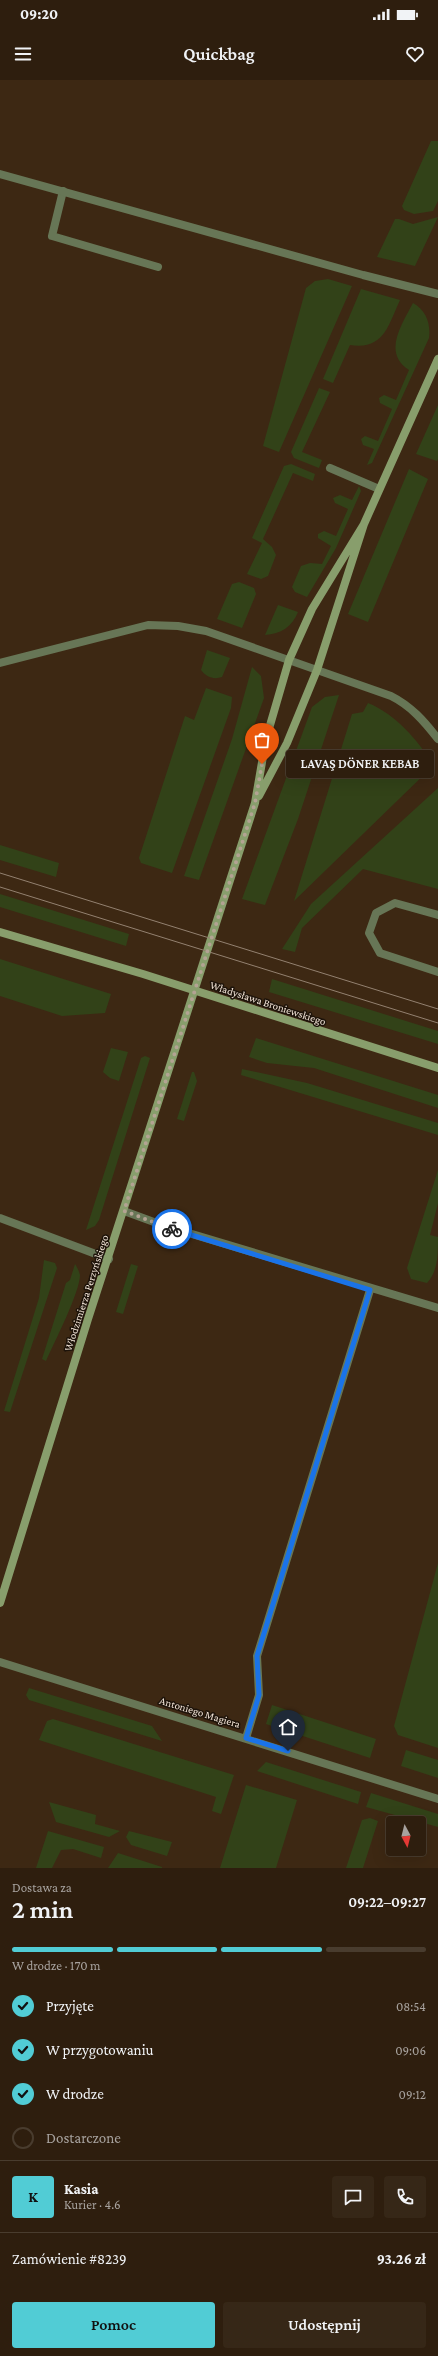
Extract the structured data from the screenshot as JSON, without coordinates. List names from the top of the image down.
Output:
{
  "streets": {
    "street": ["Władysława Broniewskiego", "Włodzimierza Perzyńskiego", "Antoniego Magiera"]
  },
  "crossings": [
    ["Władysława Broniewskiego", "Włodzimierza Perzyńskiego"]
  ],
  "places": ["LAVAŞ DÖNER KEBAB"],
  "north": "bottom",
  "page": {
    "status": "09:20",
    "header": "Quickbag",
    "bubble": "LAVAŞ DÖNER KEBAB",
    "heading": ["2 min", "Dostawa za", "09:22–09:27"],
    "panel": [
      "Kasia",
      "Kurier · 4.6",
      "Zamówienie #8239",
      "93.26 zł"
    ],
    "bar": "W drodze · 170 m",
    "list": [
      ["Przyjęte", "08:54"],
      ["W przygotowaniu", "09:06"],
      ["W drodze", "09:12"],
      "Dostarczone"
    ],
    "round": "K",
    "buttons": ["Pomoc", "Udostępnij"]
  }
}
